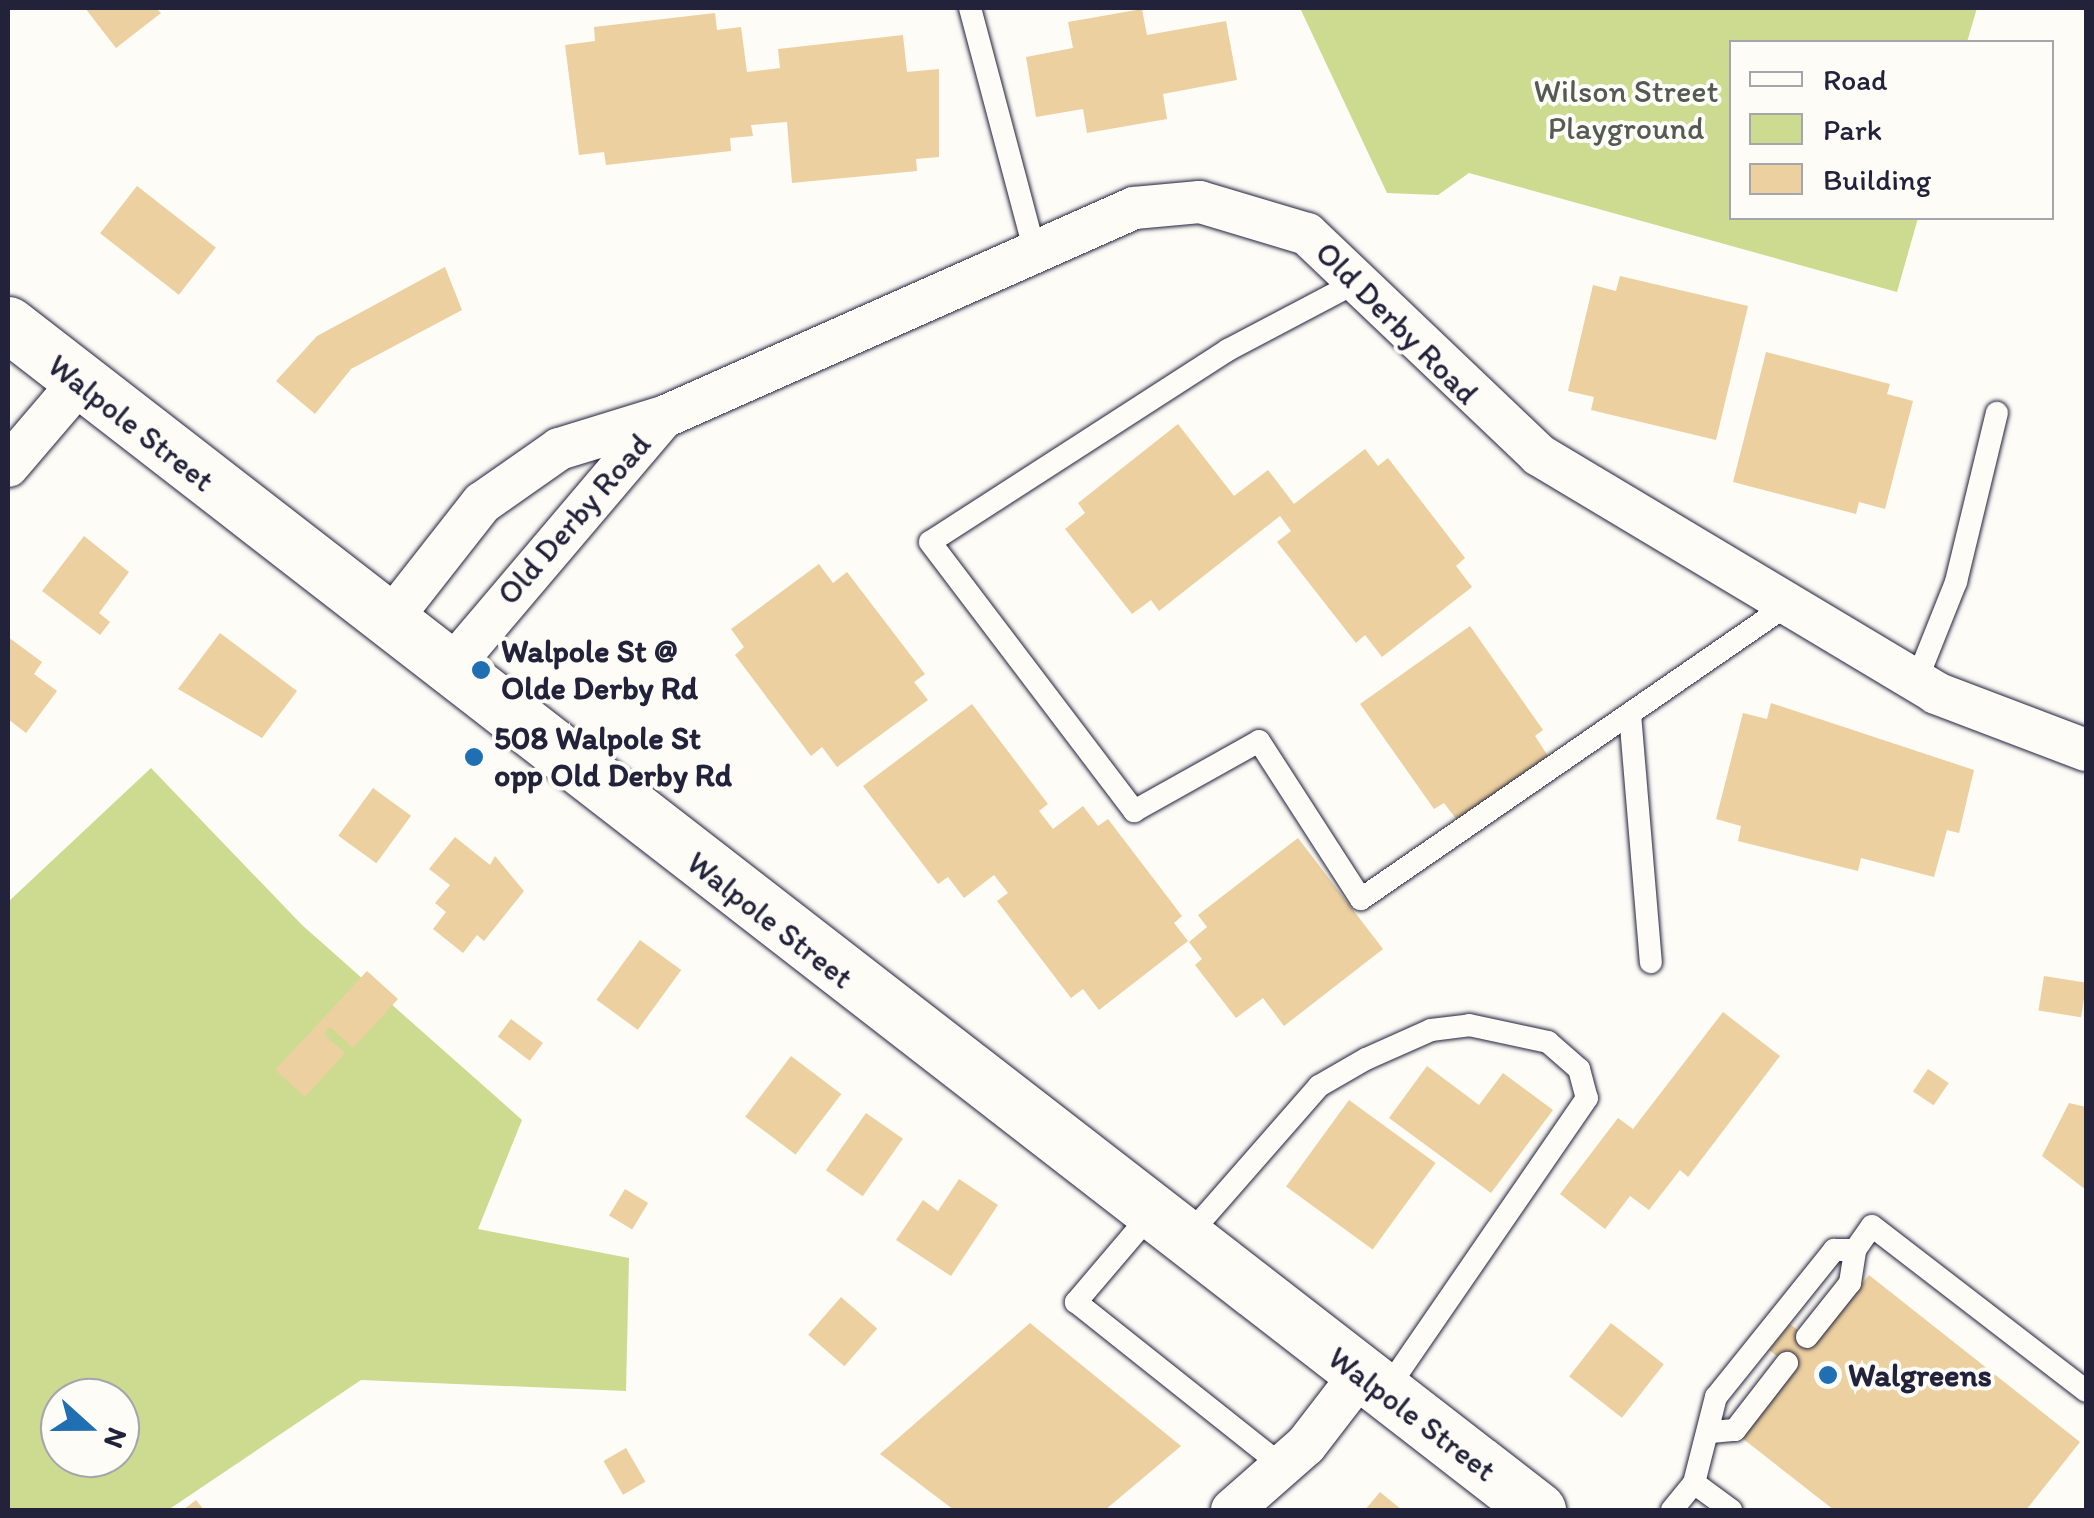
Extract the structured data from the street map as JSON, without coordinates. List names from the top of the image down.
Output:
{
  "streets": {
    "main road": ["Walpole Street"],
    "street": ["Old Derby Road"]
  },
  "crossings": [
    ["Old Derby Road", "Walpole Street"]
  ],
  "parks": ["Wilson Street Playground"],
  "places": ["Walpole St @ Olde Derby Rd", "508 Walpole St opp Old Derby Rd", "Walgreens"],
  "legend": ["Road", "Park", "Building"],
  "north": "right"
}
